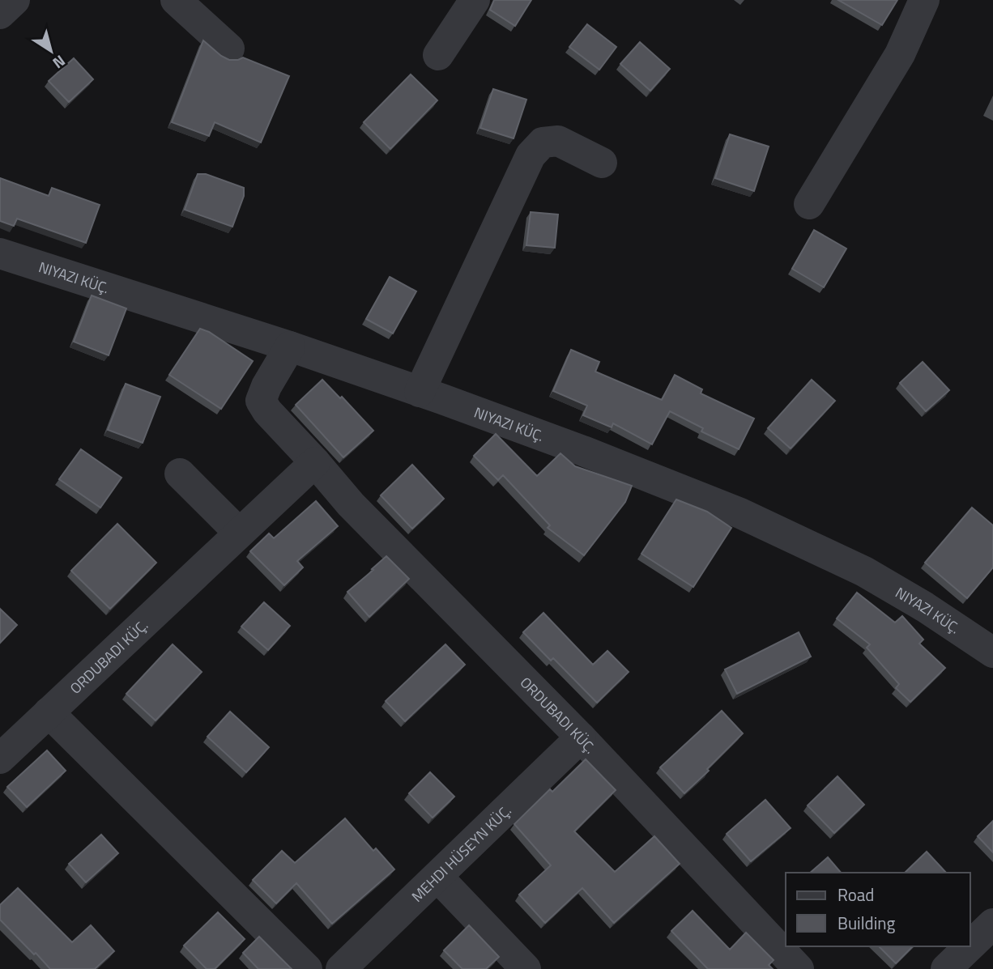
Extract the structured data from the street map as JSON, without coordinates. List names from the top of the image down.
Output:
{
  "streets": {
    "street": ["NIYAZI KÜÇ.", "ORDUBADI KÜÇ.", "MEHDI HÜSEYN KÜÇ."]
  },
  "crossings": [
    ["NIYAZI KÜÇ.", "ORDUBADI KÜÇ."],
    ["ORDUBADI KÜÇ.", "MEHDI HÜSEYN KÜÇ."]
  ],
  "legend": ["Road", "Building"],
  "north": "bottom right"
}
